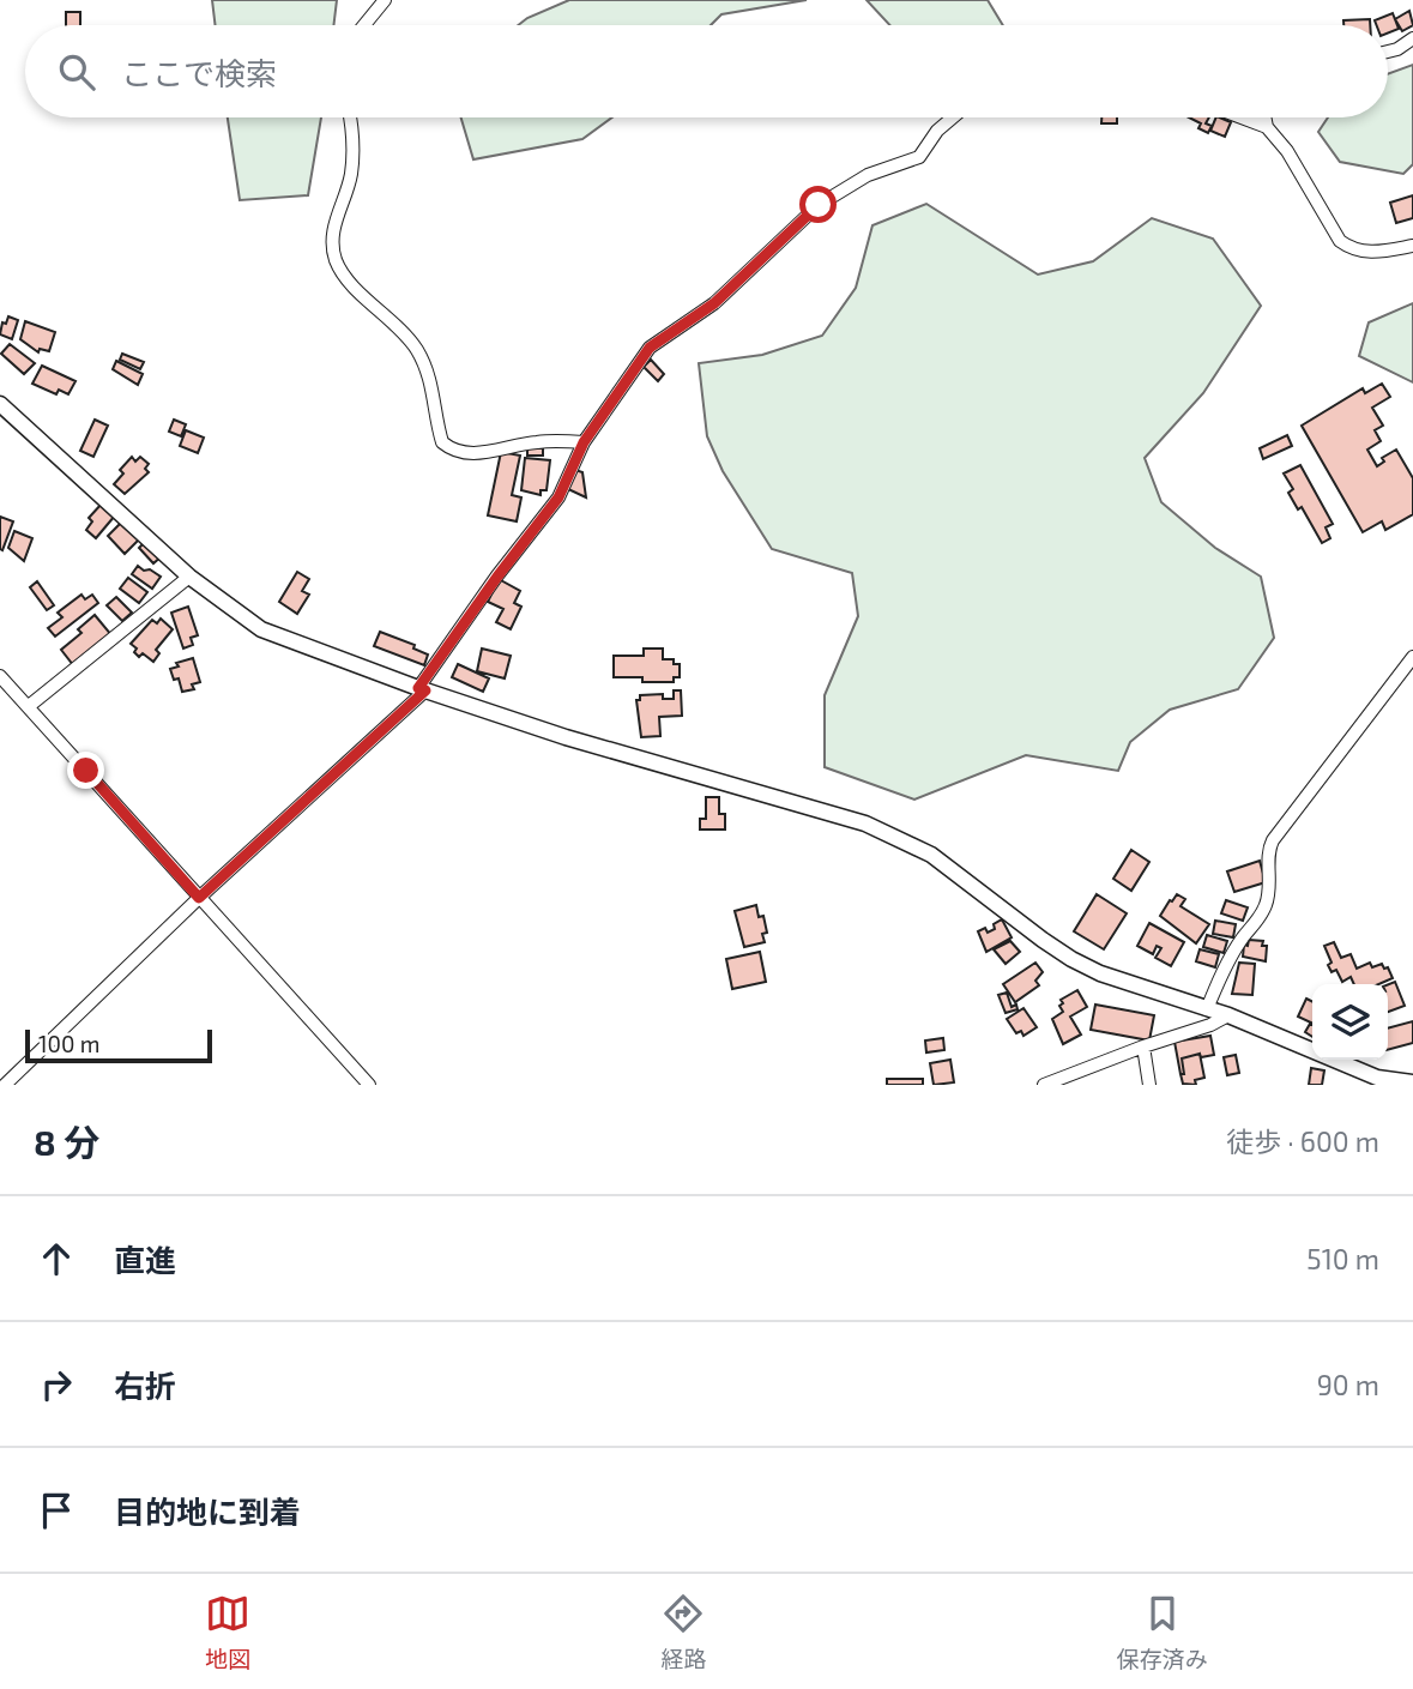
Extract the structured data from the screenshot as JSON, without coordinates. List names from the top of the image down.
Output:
{
  "scale_bar": "100 m",
  "page": {
    "search": "ここで検索",
    "scale": "100 m",
    "heading": ["8 分", "徒歩 · 600 m"],
    "list": [
      ["直進", "510 m"],
      ["右折", "90 m"],
      "目的地に到着"
    ],
    "nav": ["地図", "経路", "保存済み"]
  }
}
